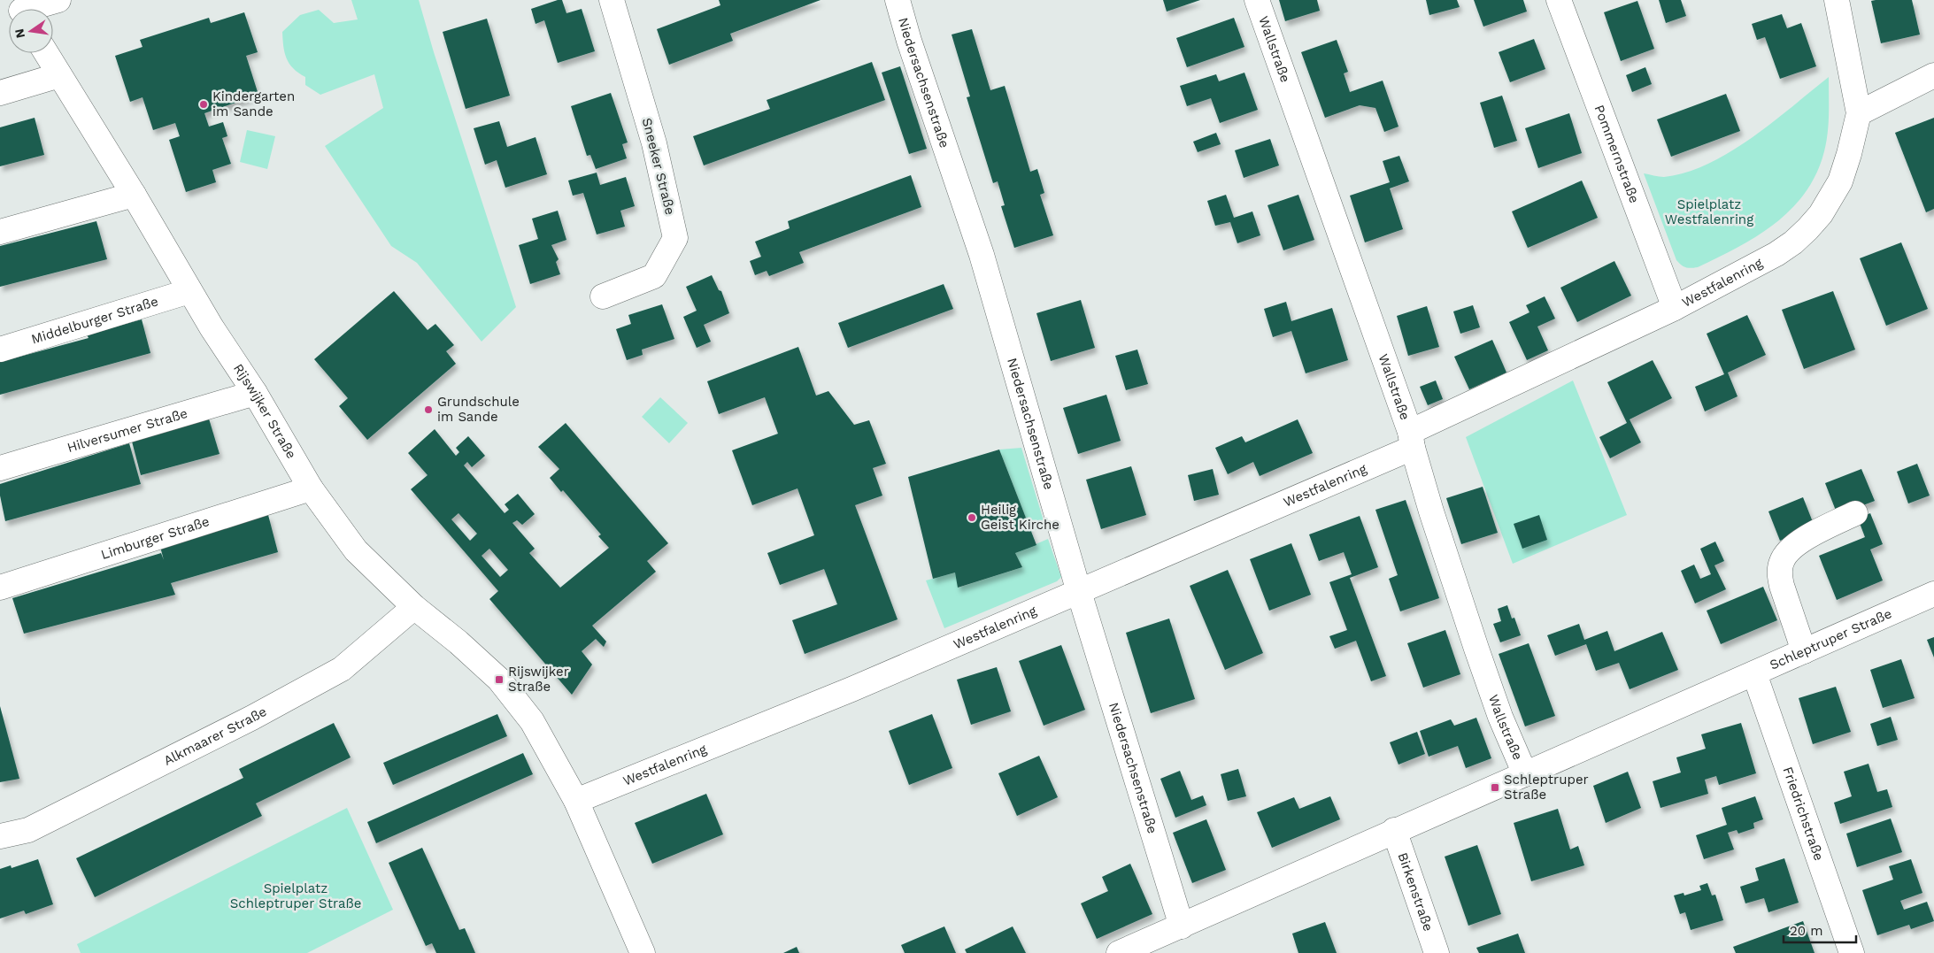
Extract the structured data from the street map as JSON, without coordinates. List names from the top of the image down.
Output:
{
  "streets": {
    "street": [
      "Wallstraße",
      "Niedersachsenstraße",
      "Pommernstraße",
      "Sneeker Straße",
      "Westfalenring",
      "Middelburger Straße",
      "Rijswijker Straße",
      "Hilversumer Straße",
      "Limburger Straße",
      "Schleptruper Straße",
      "Alkmaarer Straße",
      "Friedrichstraße",
      "Birkenstraße"
    ]
  },
  "crossings": [
    ["Wallstraße", "Westfalenring"],
    ["Wallstraße", "Schleptruper Straße"],
    ["Niedersachsenstraße", "Westfalenring"],
    ["Niedersachsenstraße", "Schleptruper Straße"],
    ["Pommernstraße", "Westfalenring"],
    ["Westfalenring", "Rijswijker Straße"],
    ["Middelburger Straße", "Rijswijker Straße"],
    ["Rijswijker Straße", "Hilversumer Straße"],
    ["Rijswijker Straße", "Limburger Straße"],
    ["Rijswijker Straße", "Alkmaarer Straße"],
    ["Schleptruper Straße", "Friedrichstraße"],
    ["Schleptruper Straße", "Birkenstraße"]
  ],
  "parks": ["Spielplatz Westfalenring", "Spielplatz Schleptruper Straße"],
  "places": {
    "other": ["Kindergarten im Sande", "Grundschule im Sande", "Heilig Geist Kirche"],
    "transit": ["Rijswijker Straße", "Schleptruper Straße"]
  },
  "scale_bar": "20 m",
  "north": "left"
}
